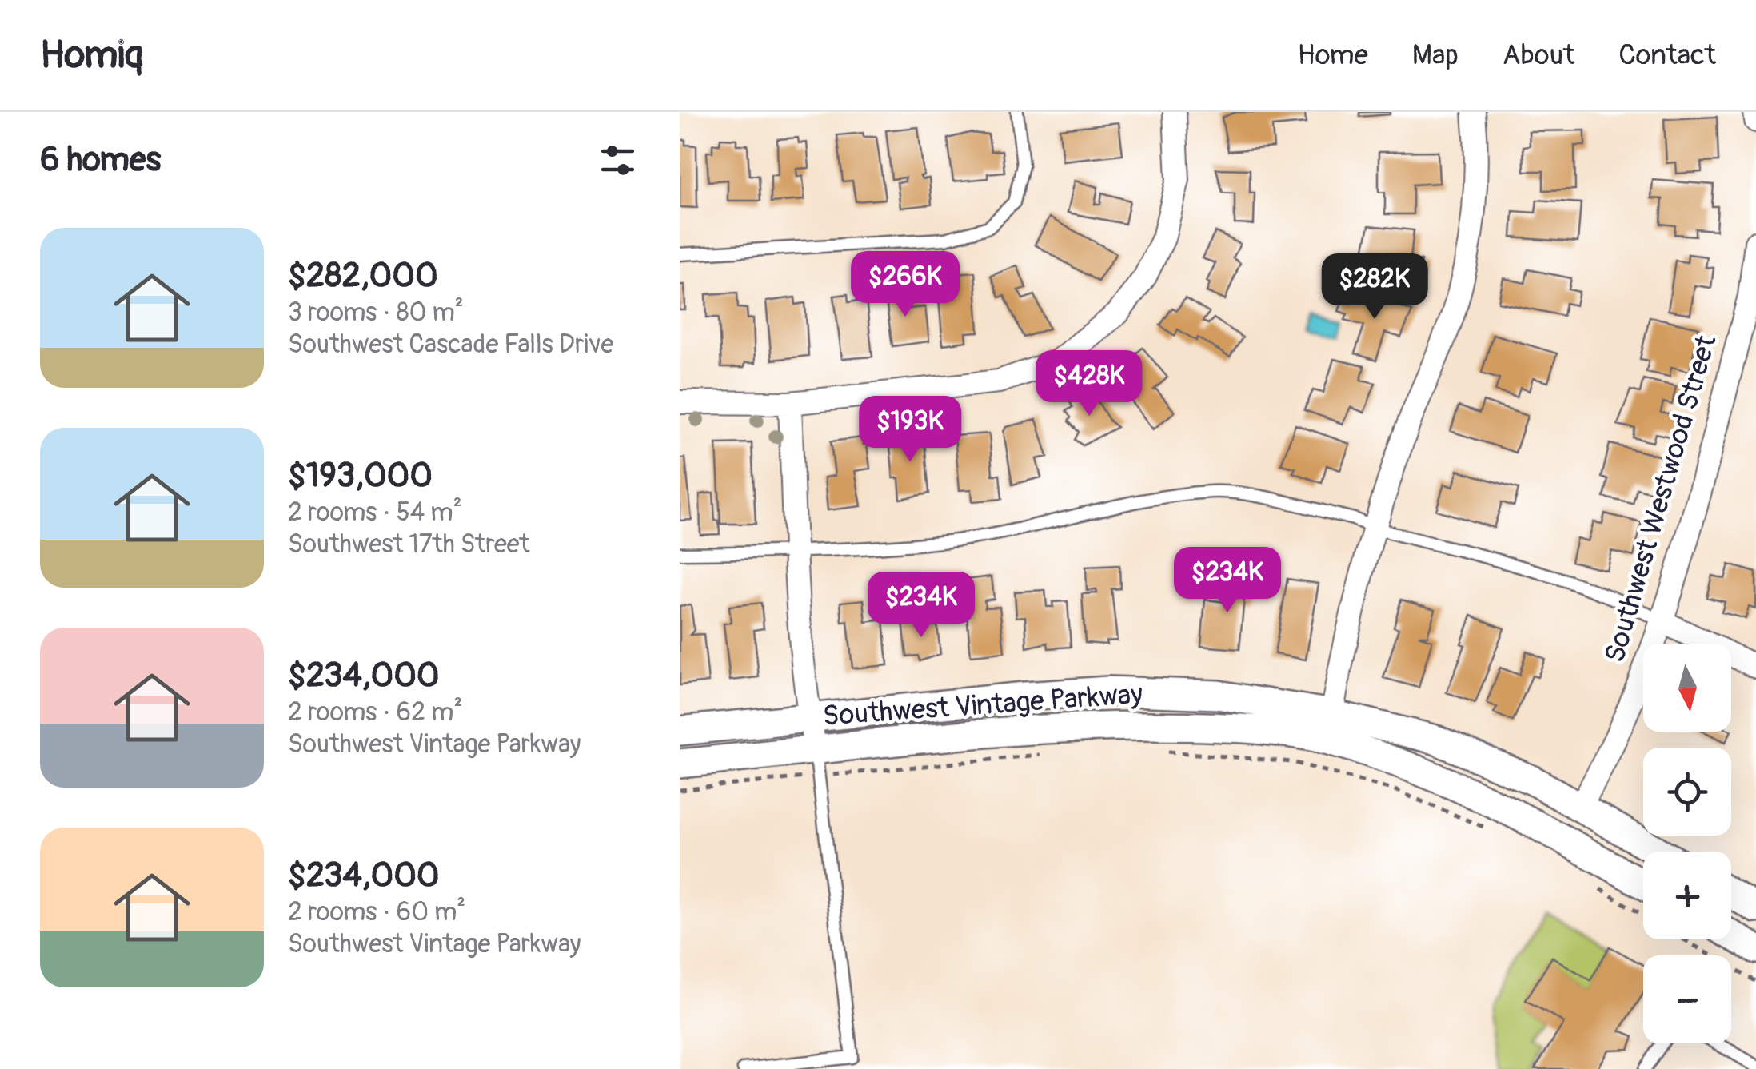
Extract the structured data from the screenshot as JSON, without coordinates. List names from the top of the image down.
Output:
{
  "streets": {
    "street": ["Southwest Westwood Street", "Southwest Vintage Parkway"]
  },
  "crossings": [
    ["Southwest Westwood Street", "Southwest Vintage Parkway"]
  ],
  "north": "bottom",
  "page": {
    "header": "Homiq",
    "nav": [
      "Home",
      "Map",
      "About",
      "Contact"
    ],
    "heading": "6 homes",
    "list": [
      {
        "name": "$282,000",
        "note": "3 rooms · 80 m² · Southwest Cascade Falls Drive"
      },
      {
        "name": "$193,000",
        "note": "2 rooms · 54 m² · Southwest 17th Street"
      },
      {
        "name": "$234,000",
        "note": "2 rooms · 62 m² · Southwest Vintage Parkway"
      },
      {
        "name": "$234,000",
        "note": "2 rooms · 60 m² · Southwest Vintage Parkway"
      }
    ],
    "price": [
      "$266K",
      "$282K",
      "$428K",
      "$193K",
      "$234K",
      "$234K"
    ],
    "map_buttons": ["+", "−"]
  }
}
